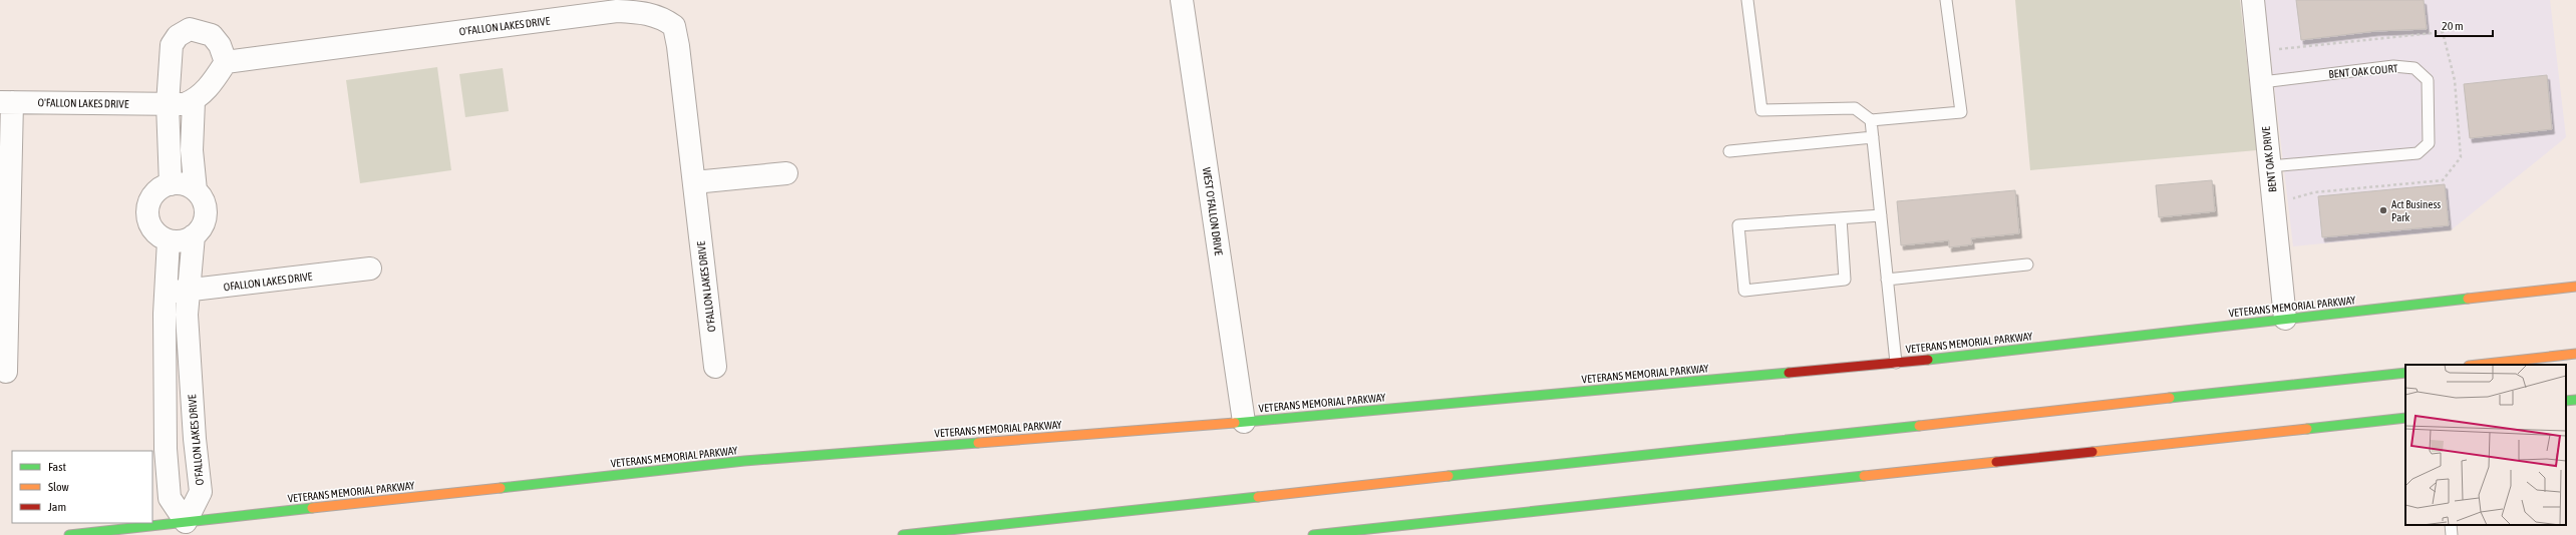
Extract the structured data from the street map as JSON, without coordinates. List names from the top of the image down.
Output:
{
  "streets": {
    "main road": ["VETERANS MEMORIAL PARKWAY"],
    "street": [
      "O'FALLON LAKES DRIVE",
      "BENT OAK DRIVE",
      "WEST O'FALLON DRIVE",
      "OFALLON LAKES DRIVE"
    ],
    "lane": ["BENT OAK COURT"]
  },
  "crossings": [
    ["O'FALLON LAKES DRIVE", "OFALLON LAKES DRIVE"],
    ["O'FALLON LAKES DRIVE", "VETERANS MEMORIAL PARKWAY"],
    ["BENT OAK COURT", "BENT OAK DRIVE"],
    ["BENT OAK DRIVE", "VETERANS MEMORIAL PARKWAY"],
    ["WEST O'FALLON DRIVE", "VETERANS MEMORIAL PARKWAY"]
  ],
  "places": ["Act Business Park"],
  "legend": ["Fast", "Slow", "Jam"],
  "scale_bar": "20 m"
}
